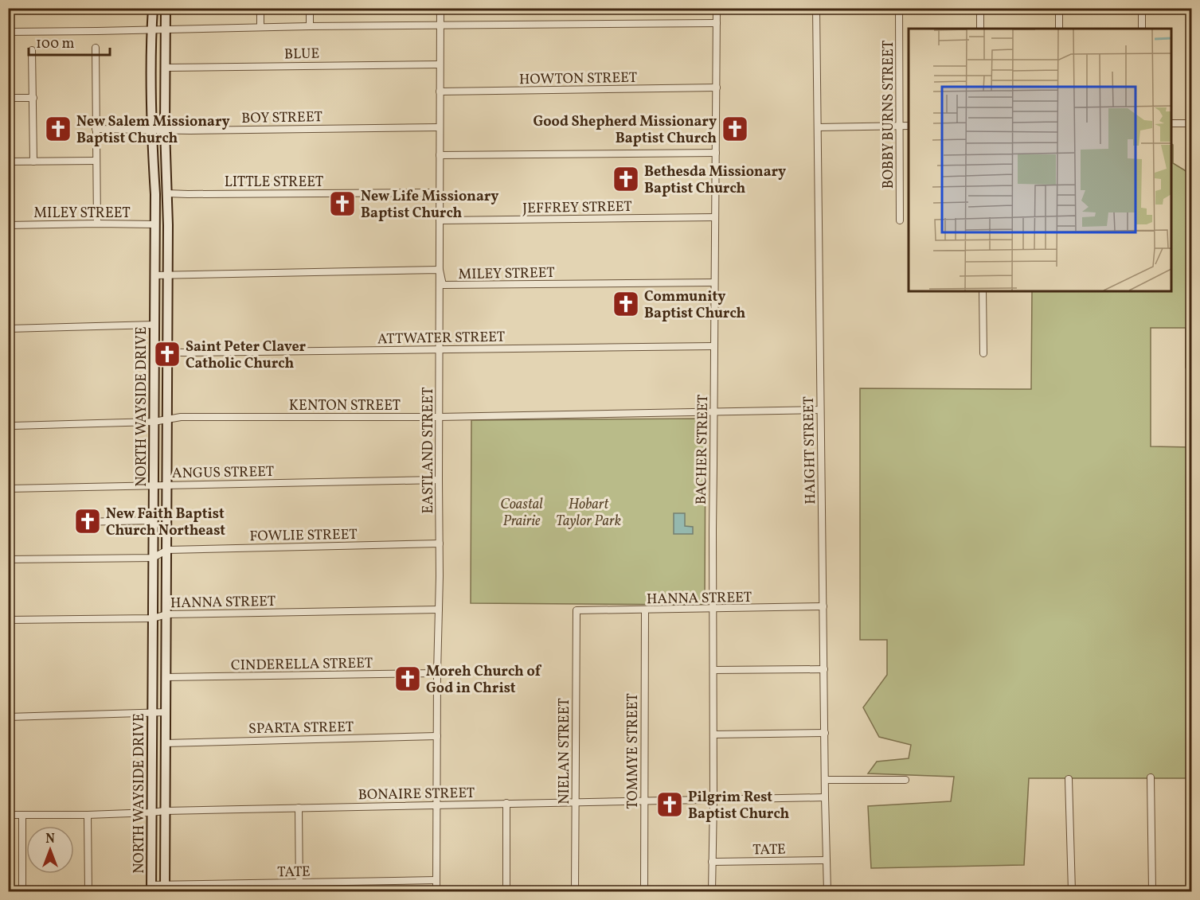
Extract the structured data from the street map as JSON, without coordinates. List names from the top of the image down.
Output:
{
  "streets": {
    "main road": ["NORTH WAYSIDE DRIVE"],
    "street": [
      "BLUE",
      "HOWTON STREET",
      "BOBBY BURNS STREET",
      "BOY STREET",
      "LITTLE STREET",
      "JEFFREY STREET",
      "MILEY STREET",
      "ATTWATER STREET",
      "KENTON STREET",
      "BACHER STREET",
      "EASTLAND STREET",
      "HAIGHT STREET",
      "ANGUS STREET",
      "FOWLIE STREET",
      "HANNA STREET",
      "CINDERELLA STREET",
      "SPARTA STREET",
      "NIELAN STREET",
      "TOMMYE STREET",
      "BONAIRE STREET",
      "TATE"
    ]
  },
  "crossings": [
    ["BLUE", "NORTH WAYSIDE DRIVE"],
    ["BLUE", "EASTLAND STREET"],
    ["HOWTON STREET", "BACHER STREET"],
    ["HOWTON STREET", "EASTLAND STREET"],
    ["BOY STREET", "NORTH WAYSIDE DRIVE"],
    ["BOY STREET", "EASTLAND STREET"],
    ["LITTLE STREET", "NORTH WAYSIDE DRIVE"],
    ["LITTLE STREET", "EASTLAND STREET"],
    ["JEFFREY STREET", "BACHER STREET"],
    ["JEFFREY STREET", "EASTLAND STREET"],
    ["MILEY STREET", "NORTH WAYSIDE DRIVE"],
    ["MILEY STREET", "BACHER STREET"],
    ["MILEY STREET", "EASTLAND STREET"],
    ["ATTWATER STREET", "NORTH WAYSIDE DRIVE"],
    ["ATTWATER STREET", "BACHER STREET"],
    ["ATTWATER STREET", "EASTLAND STREET"],
    ["KENTON STREET", "NORTH WAYSIDE DRIVE"],
    ["KENTON STREET", "BACHER STREET"],
    ["KENTON STREET", "EASTLAND STREET"],
    ["KENTON STREET", "HAIGHT STREET"],
    ["NORTH WAYSIDE DRIVE", "ANGUS STREET"],
    ["NORTH WAYSIDE DRIVE", "FOWLIE STREET"],
    ["NORTH WAYSIDE DRIVE", "HANNA STREET"],
    ["NORTH WAYSIDE DRIVE", "CINDERELLA STREET"],
    ["NORTH WAYSIDE DRIVE", "SPARTA STREET"],
    ["NORTH WAYSIDE DRIVE", "BONAIRE STREET"],
    ["NORTH WAYSIDE DRIVE", "TATE"],
    ["BACHER STREET", "HANNA STREET"],
    ["BACHER STREET", "BONAIRE STREET"],
    ["BACHER STREET", "TATE"],
    ["EASTLAND STREET", "ANGUS STREET"],
    ["EASTLAND STREET", "FOWLIE STREET"],
    ["EASTLAND STREET", "HANNA STREET"],
    ["EASTLAND STREET", "CINDERELLA STREET"],
    ["EASTLAND STREET", "SPARTA STREET"],
    ["EASTLAND STREET", "BONAIRE STREET"],
    ["EASTLAND STREET", "TATE"],
    ["HAIGHT STREET", "HANNA STREET"],
    ["HAIGHT STREET", "BONAIRE STREET"],
    ["HAIGHT STREET", "TATE"],
    ["HANNA STREET", "NIELAN STREET"],
    ["HANNA STREET", "TOMMYE STREET"],
    ["NIELAN STREET", "BONAIRE STREET"],
    ["TOMMYE STREET", "BONAIRE STREET"]
  ],
  "parks": ["Coastal Prairie", "Hobart Taylor Park"],
  "places": {
    "church": [
      "New Salem Missionary Baptist Church",
      "Good Shepherd Missionary Baptist Church",
      "Bethesda Missionary Baptist Church",
      "New Life Missionary Baptist Church",
      "Community Baptist Church",
      "Saint Peter Claver Catholic Church",
      "New Faith Baptist Church Northeast",
      "Moreh Church of God in Christ",
      "Pilgrim Rest Baptist Church"
    ]
  },
  "scale_bar": "100 m",
  "north": "top"
}
